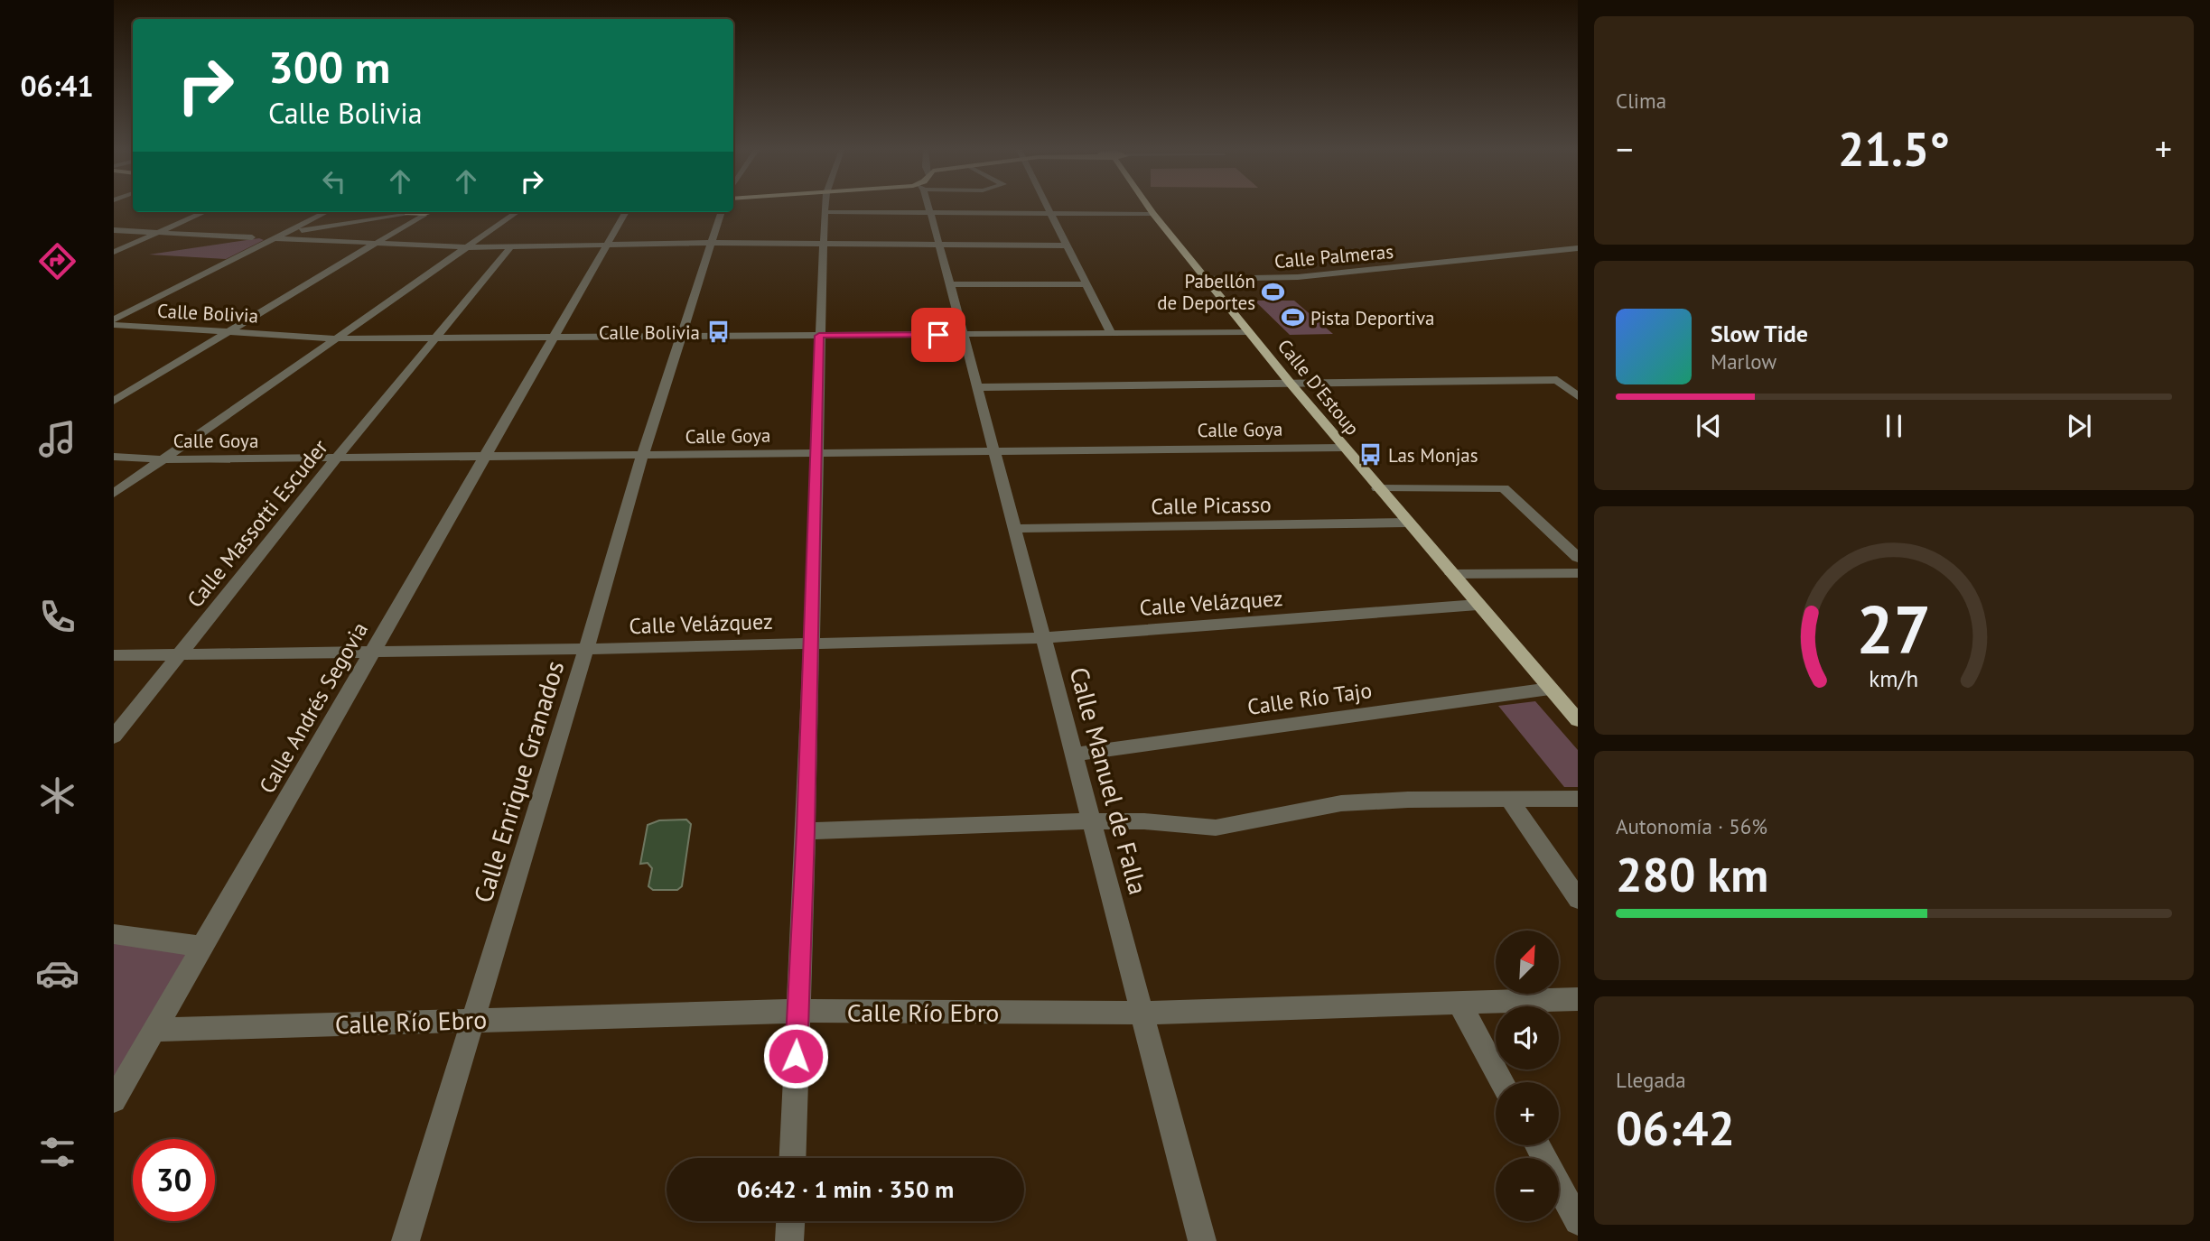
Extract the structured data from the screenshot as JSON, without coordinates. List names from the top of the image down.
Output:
{
  "streets": {
    "main road": ["Calle D'Estoup"],
    "street": [
      "Calle Palmeras",
      "Calle Bolivia",
      "Calle Goya",
      "Calle Picasso",
      "Calle Massotti Escuder",
      "Calle Velázquez",
      "Calle Río Tajo",
      "Calle Andrés Segovia",
      "Calle Manuel de Falla",
      "Calle Enrique Granados",
      "Calle Río Ebro"
    ]
  },
  "crossings": [
    ["Calle Palmeras", "Calle D'Estoup"],
    ["Calle Bolivia", "Calle D'Estoup"],
    ["Calle Bolivia", "Calle Massotti Escuder"],
    ["Calle Bolivia", "Calle Andrés Segovia"],
    ["Calle Bolivia", "Calle Manuel de Falla"],
    ["Calle Bolivia", "Calle Enrique Granados"],
    ["Calle D'Estoup", "Calle Goya"],
    ["Calle D'Estoup", "Calle Picasso"],
    ["Calle D'Estoup", "Calle Velázquez"],
    ["Calle D'Estoup", "Calle Río Tajo"],
    ["Calle Goya", "Calle Massotti Escuder"],
    ["Calle Goya", "Calle Andrés Segovia"],
    ["Calle Goya", "Calle Manuel de Falla"],
    ["Calle Goya", "Calle Enrique Granados"],
    ["Calle Picasso", "Calle Manuel de Falla"],
    ["Calle Massotti Escuder", "Calle Velázquez"],
    ["Calle Velázquez", "Calle Andrés Segovia"],
    ["Calle Velázquez", "Calle Manuel de Falla"],
    ["Calle Velázquez", "Calle Enrique Granados"],
    ["Calle Río Tajo", "Calle Manuel de Falla"],
    ["Calle Andrés Segovia", "Calle Río Ebro"],
    ["Calle Manuel de Falla", "Calle Río Ebro"],
    ["Calle Enrique Granados", "Calle Río Ebro"]
  ],
  "places": {
    "sports": ["Pabellón de Deportes", "Pista Deportiva"],
    "bus stop": ["Calle Bolivia", "Las Monjas"]
  },
  "north": "top right",
  "page": {
    "tabs": "06:41",
    "tile": [
      "Clima",
      ["Autonomía · 56%", "280 km"],
      ["Llegada", "06:42"]
    ],
    "turn": ["300 m", "Calle Bolivia"],
    "heat": ["−", "21.5°", "+"],
    "song": ["Slow Tide", "Marlow"],
    "map_buttons": ["+", "−"],
    "limit": "30",
    "trip": "06:42 · 1 min · 350 m",
    "gauge": ["27", "km/h"]
  }
}
